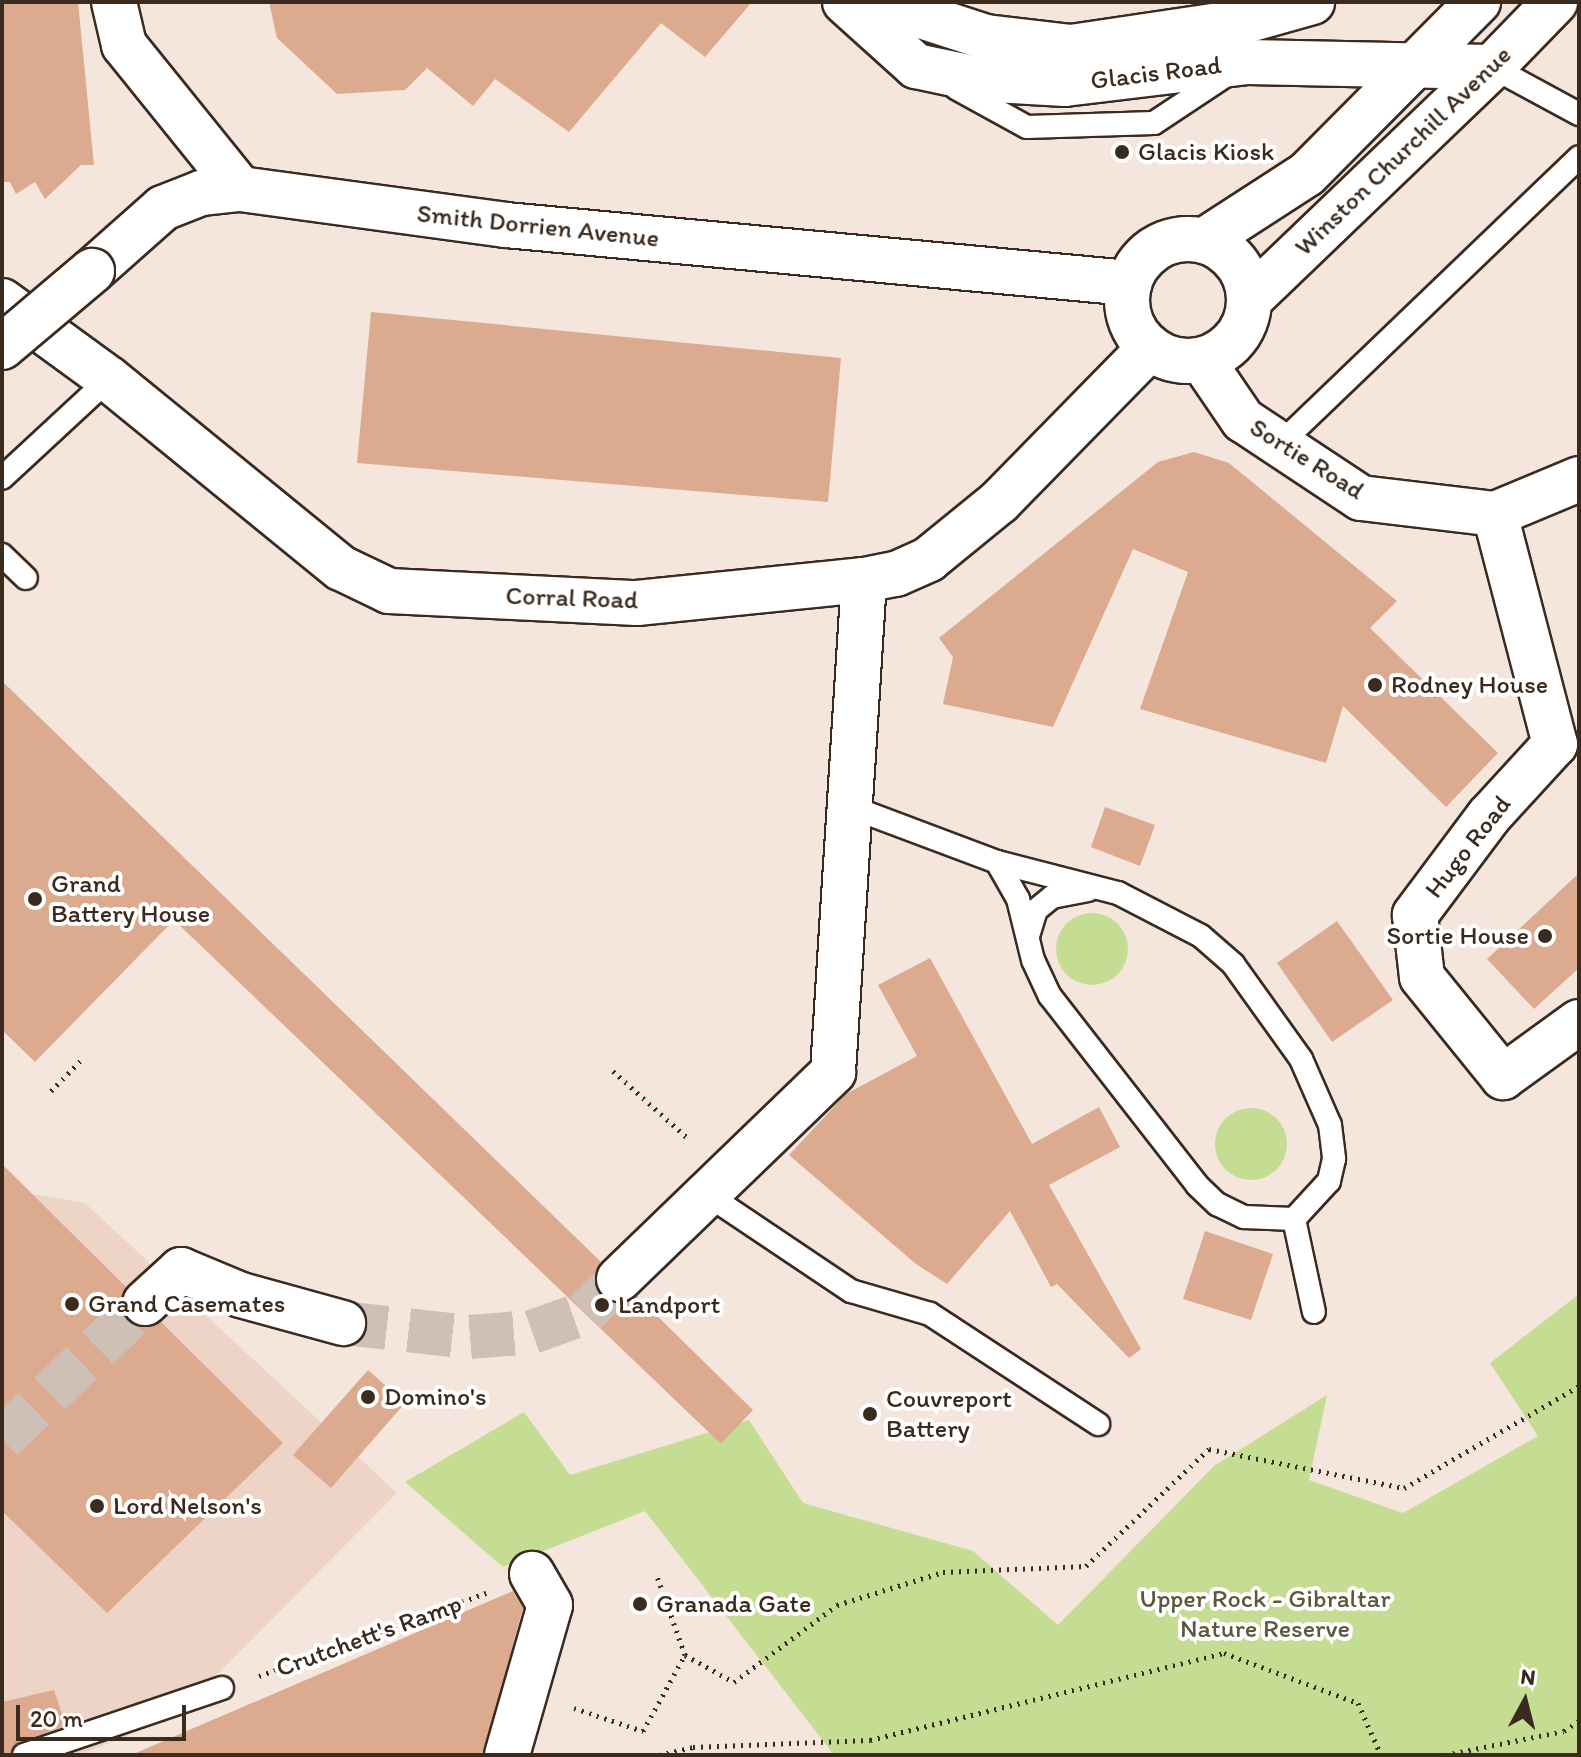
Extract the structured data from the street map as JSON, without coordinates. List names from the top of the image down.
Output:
{
  "streets": {
    "street": [
      "Glacis Road",
      "Winston Churchill Avenue",
      "Smith Dorrien Avenue",
      "Sortie Road",
      "Corral Road",
      "Hugo Road"
    ],
    "path": ["Crutchett's Ramp"]
  },
  "crossings": [
    ["Glacis Road", "Winston Churchill Avenue"],
    ["Winston Churchill Avenue", "Smith Dorrien Avenue"],
    ["Winston Churchill Avenue", "Sortie Road"],
    ["Winston Churchill Avenue", "Corral Road"],
    ["Smith Dorrien Avenue", "Sortie Road"],
    ["Smith Dorrien Avenue", "Corral Road"],
    ["Sortie Road", "Corral Road"],
    ["Sortie Road", "Hugo Road"]
  ],
  "parks": ["Upper Rock - Gibraltar Nature Reserve"],
  "places": [
    "Glacis Kiosk",
    "Rodney House",
    "Grand Battery House",
    "Sortie House",
    "Grand Casemates",
    "Landport",
    "Domino's",
    "Couvreport Battery",
    "Lord Nelson's",
    "Granada Gate"
  ],
  "scale_bar": "20 m",
  "north": "top"
}
